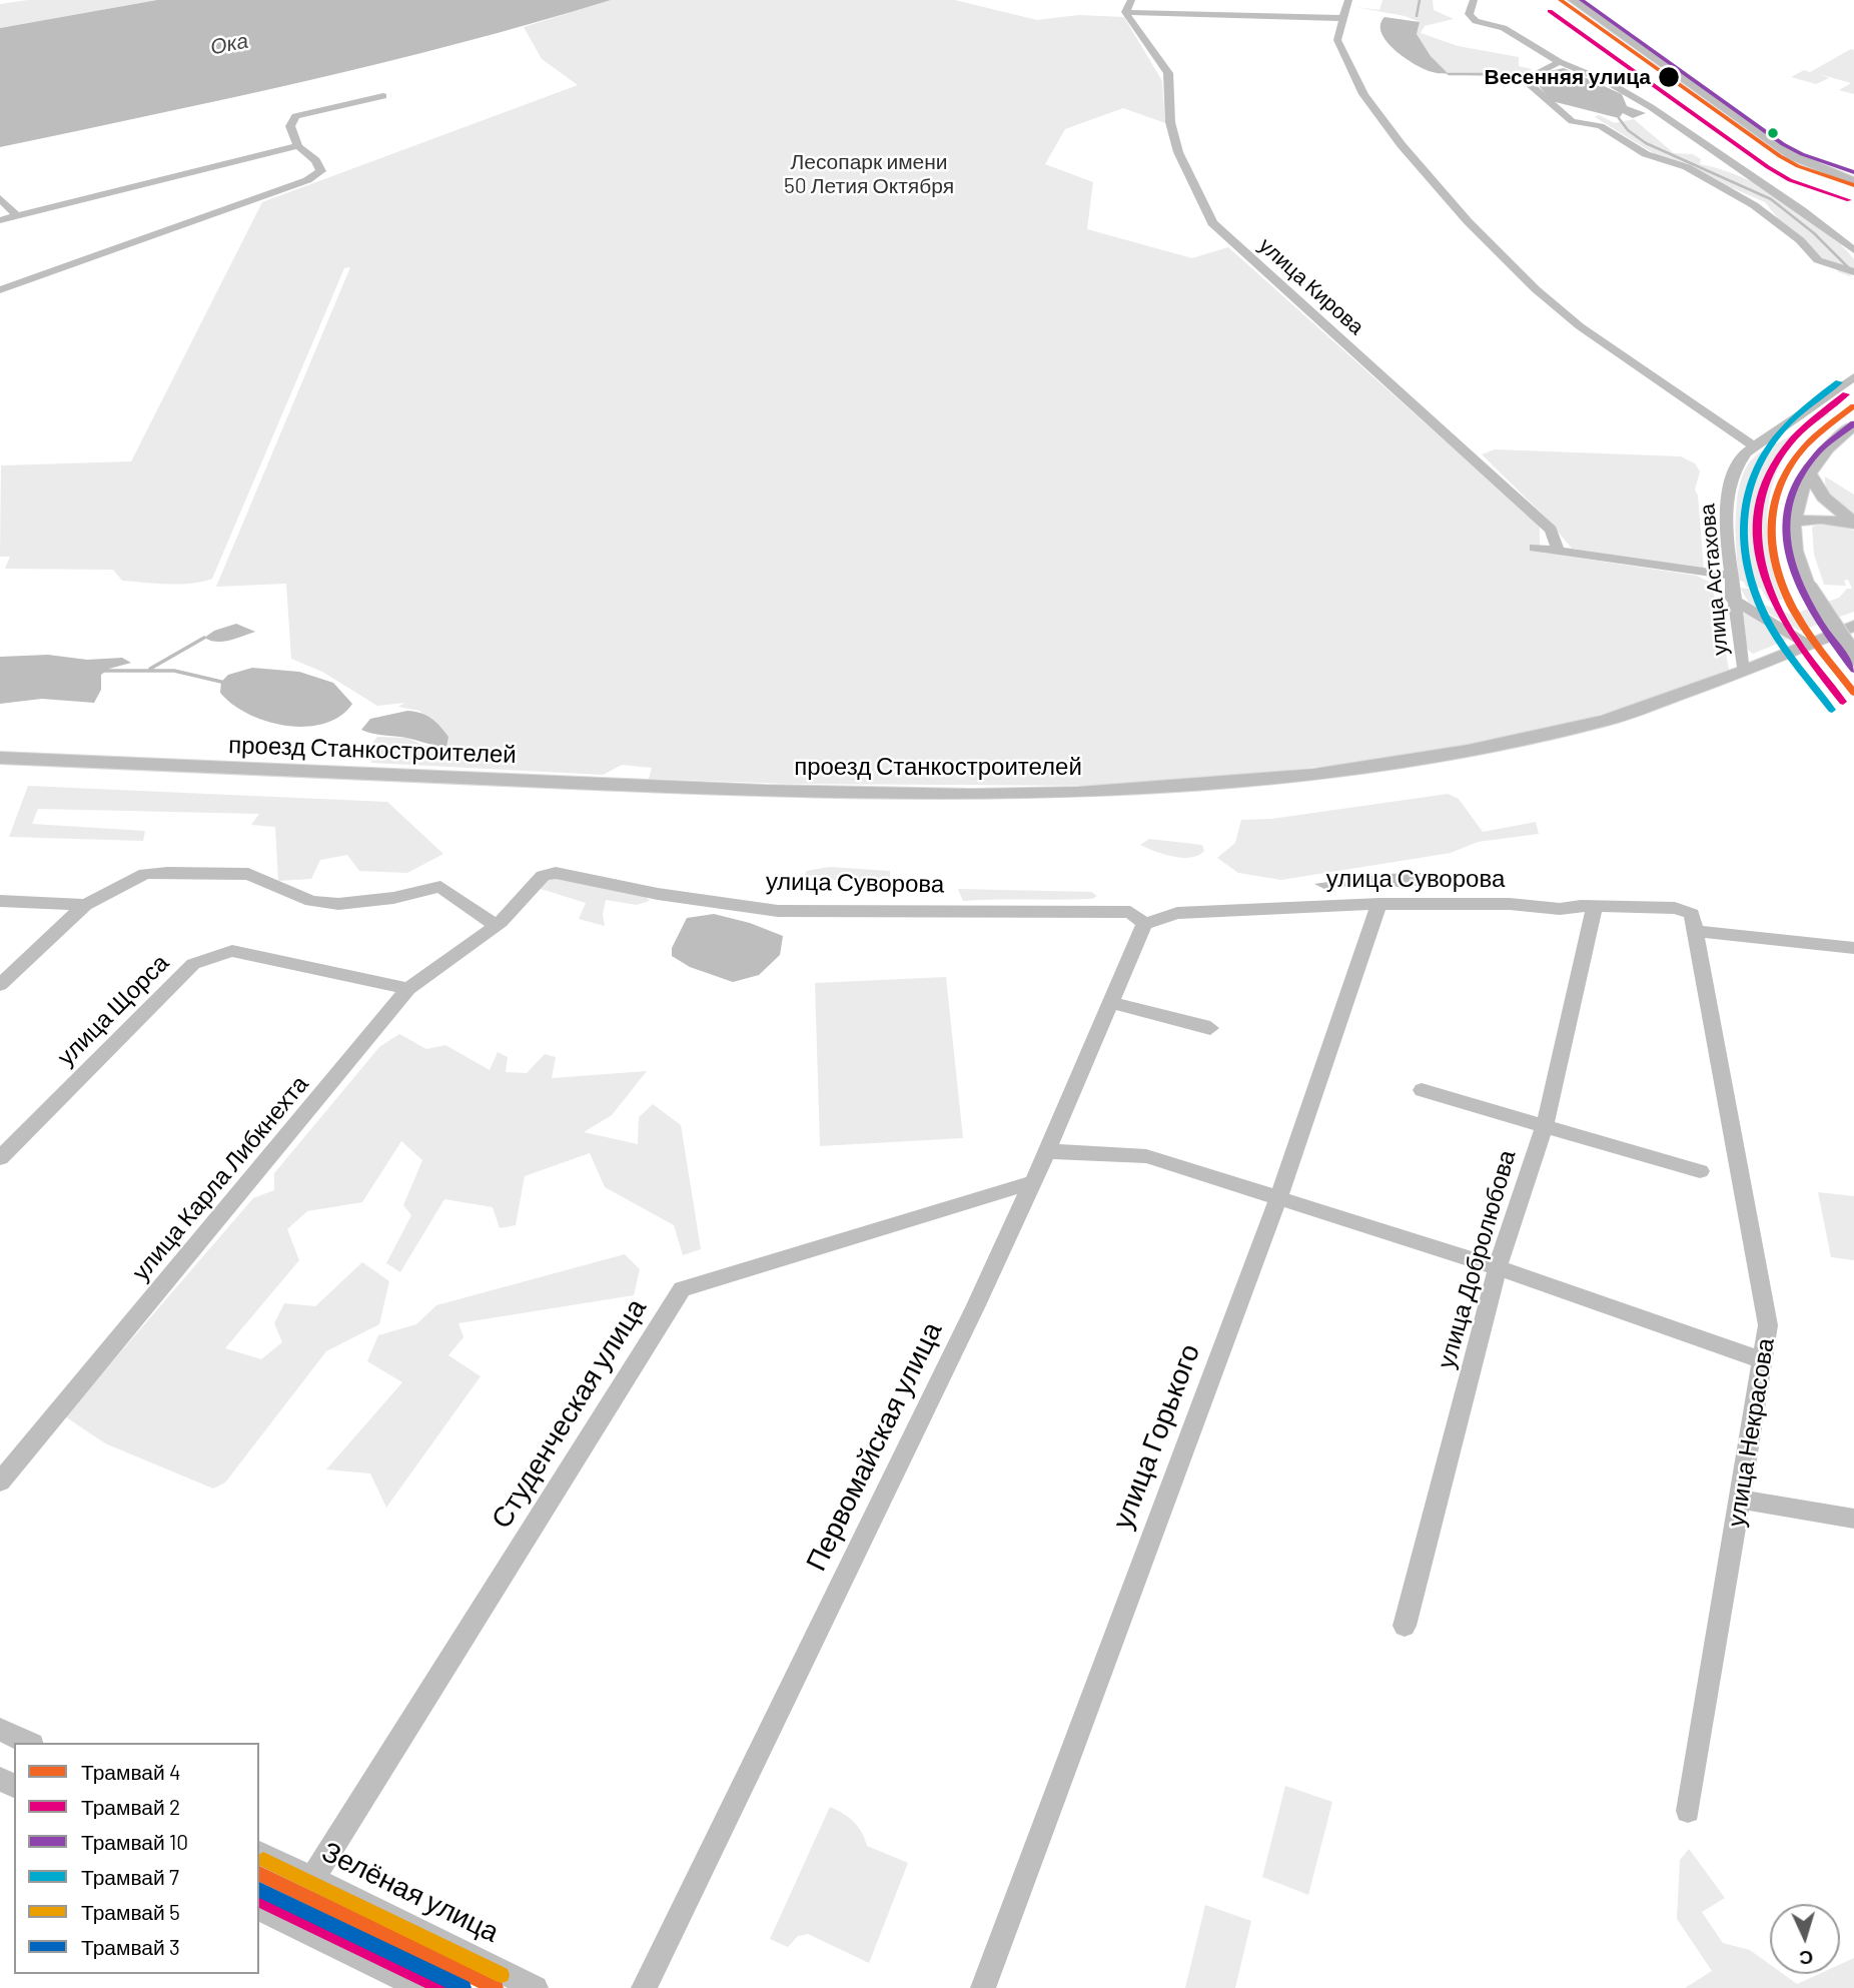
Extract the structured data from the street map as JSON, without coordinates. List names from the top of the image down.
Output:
{
  "streets": {
    "main road": ["проезд Станкостроителей"],
    "street": [
      "улица Кирова",
      "улица Астахова",
      "улица Суворова",
      "улица Щорса",
      "улица Карла Либкнехта",
      "улица Добролюбова",
      "Студенческая улица",
      "улица Некрасова",
      "улица Горького",
      "Первомайская улица",
      "Зелёная улица"
    ]
  },
  "crossings": [
    ["улица Астахова", "проезд Станкостроителей"],
    ["улица Суворова", "улица Карла Либкнехта"],
    ["улица Суворова", "улица Добролюбова"],
    ["улица Суворова", "улица Некрасова"],
    ["улица Суворова", "улица Горького"],
    ["улица Суворова", "Первомайская улица"],
    ["улица Щорса", "улица Карла Либкнехта"],
    ["Студенческая улица", "Первомайская улица"],
    ["Студенческая улица", "Зелёная улица"]
  ],
  "water": ["Ока"],
  "parks": ["Лесопарк имени 50 Летия Октября"],
  "places": ["Весенняя улица"],
  "lines": [
    "tram line 4",
    "tram line 10",
    "tram line 2",
    "tram line 7",
    "tram line 5",
    "tram line 3"
  ],
  "legend": [
    "Трамвай 4",
    "Трамвай 2",
    "Трамвай 10",
    "Трамвай 7",
    "Трамвай 5",
    "Трамвай 3"
  ],
  "north": "bottom"
}
